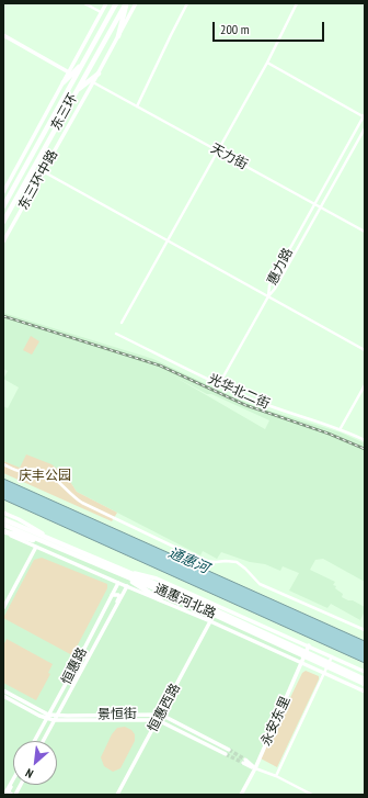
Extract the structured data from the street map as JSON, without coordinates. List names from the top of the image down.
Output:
{
  "streets": {
    "highway": ["东三环", "通惠河北路"],
    "street": [
      "天力街",
      "东三环中路",
      "惠力路",
      "光华北二街",
      "恒惠路",
      "恒惠西路",
      "景恒街",
      "永安东里"
    ]
  },
  "crossings": [
    ["天力街", "东三环中路"],
    ["天力街", "惠力路"],
    ["通惠河北路", "恒惠路"],
    ["通惠河北路", "恒惠西路"],
    ["通惠河北路", "永安东里"],
    ["恒惠路", "景恒街"],
    ["恒惠西路", "景恒街"]
  ],
  "water": ["通惠河"],
  "parks": ["庆丰公园"],
  "scale_bar": "200 m",
  "north": "bottom left"
}
